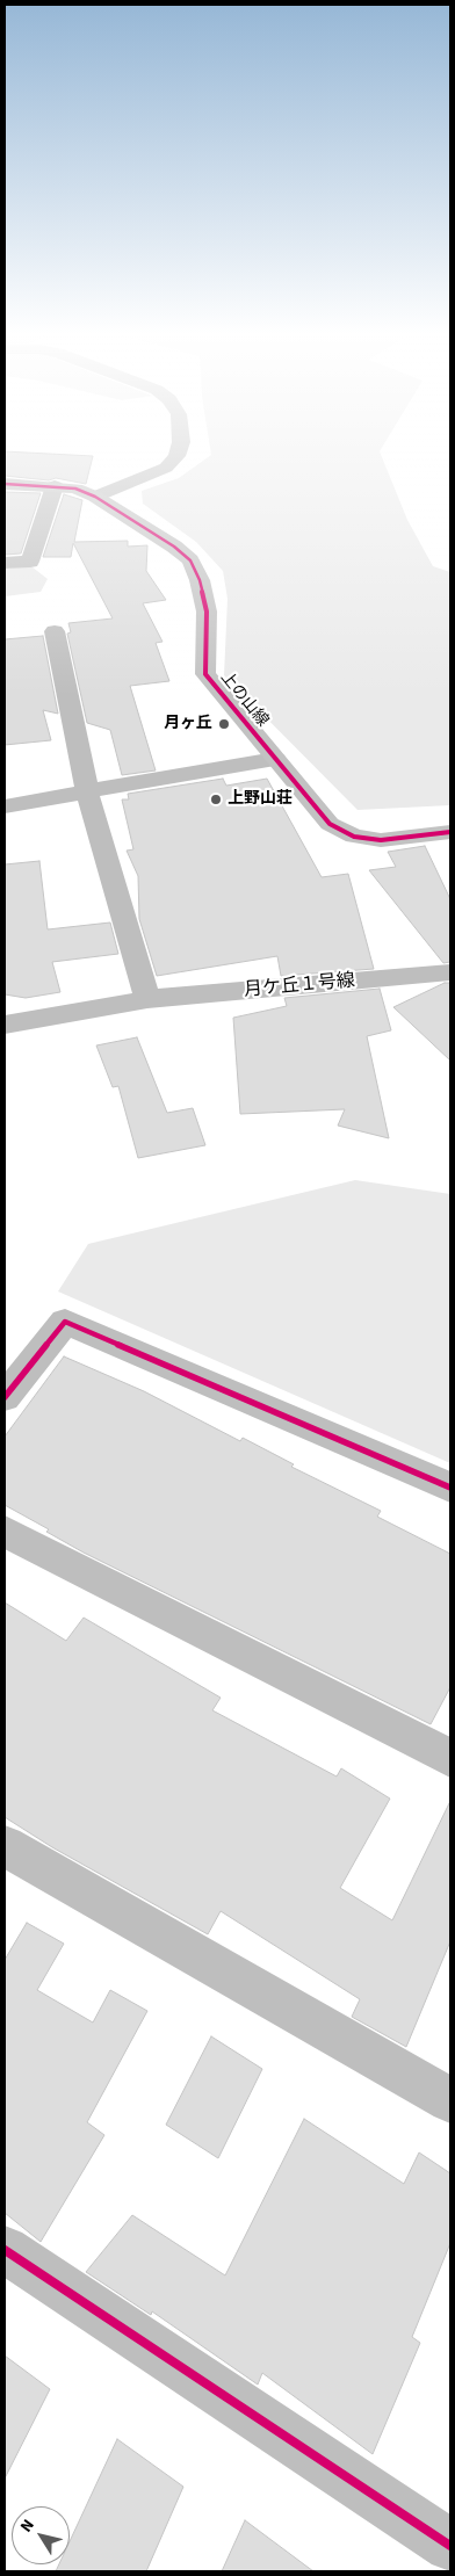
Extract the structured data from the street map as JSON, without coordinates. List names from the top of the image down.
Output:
{
  "streets": {
    "street": ["上の山線", "月ケ丘１号線"]
  },
  "places": ["月ヶ丘", "上野山荘"],
  "north": "top left"
}
